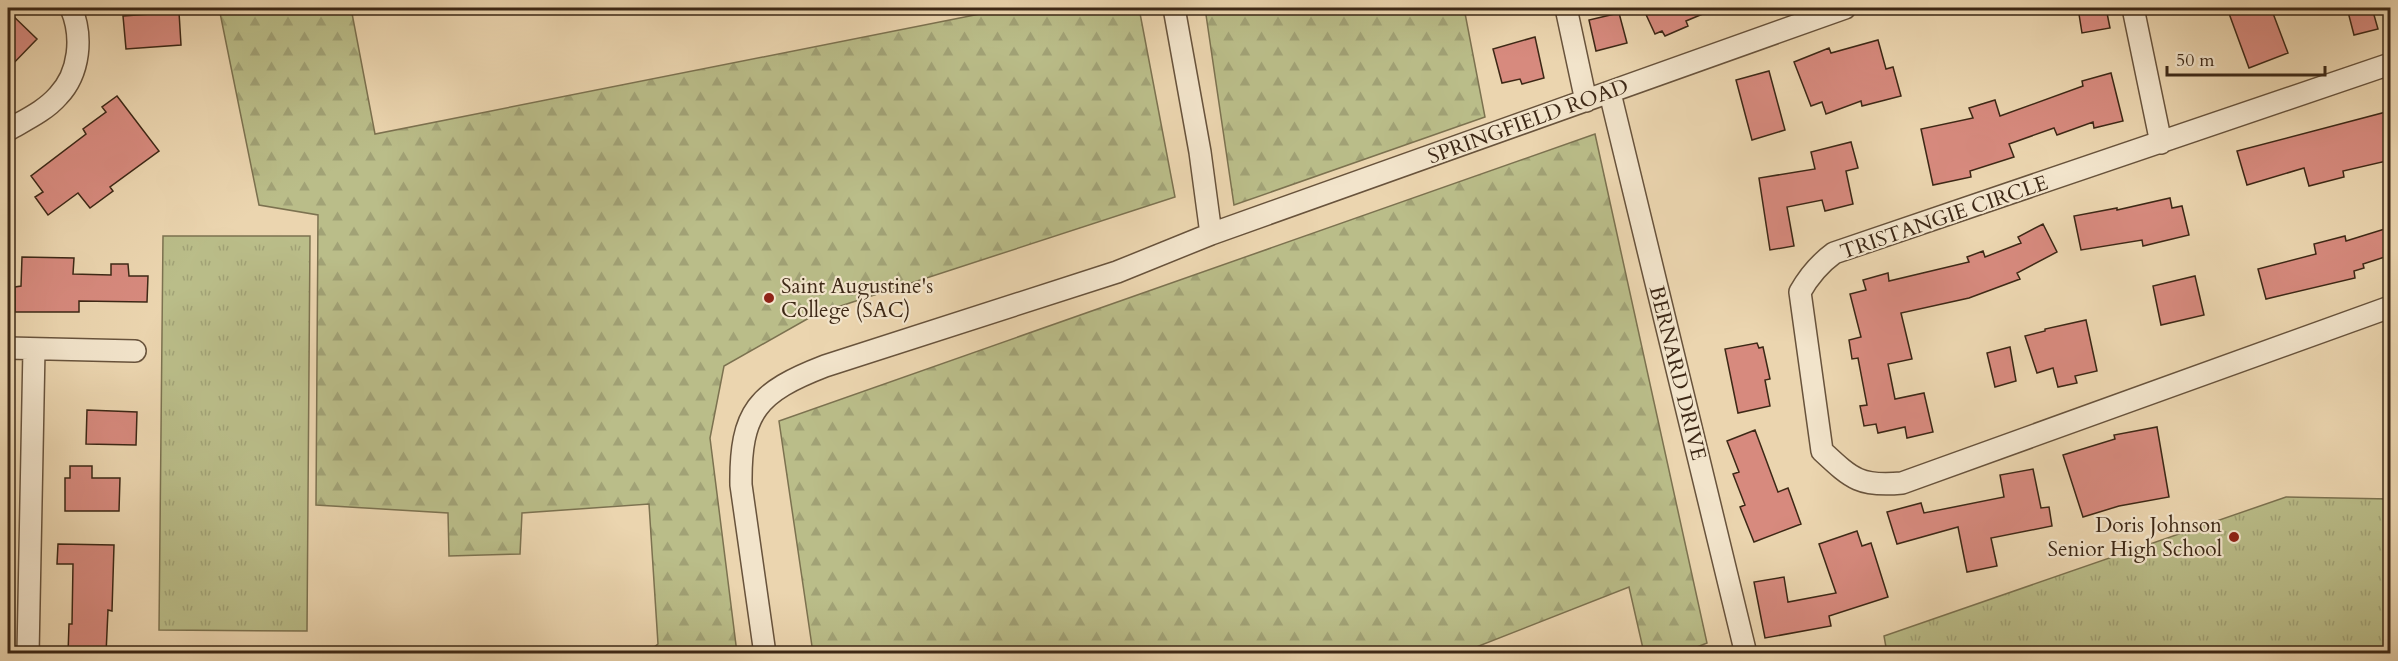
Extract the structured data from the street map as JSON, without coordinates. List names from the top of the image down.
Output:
{
  "streets": {
    "street": ["SPRINGFIELD ROAD", "TRISTANGIE CIRCLE", "BERNARD DRIVE"]
  },
  "crossings": [
    ["SPRINGFIELD ROAD", "BERNARD DRIVE"]
  ],
  "places": ["Saint Augustine's College (SAC)", "Doris Johnson Senior High School"],
  "scale_bar": "50 m"
}
